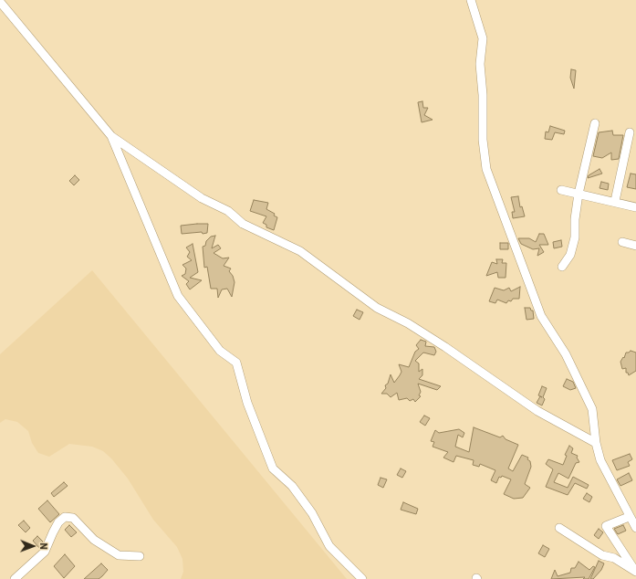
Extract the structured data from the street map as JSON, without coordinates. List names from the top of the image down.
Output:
{
  "north": "right"
}
